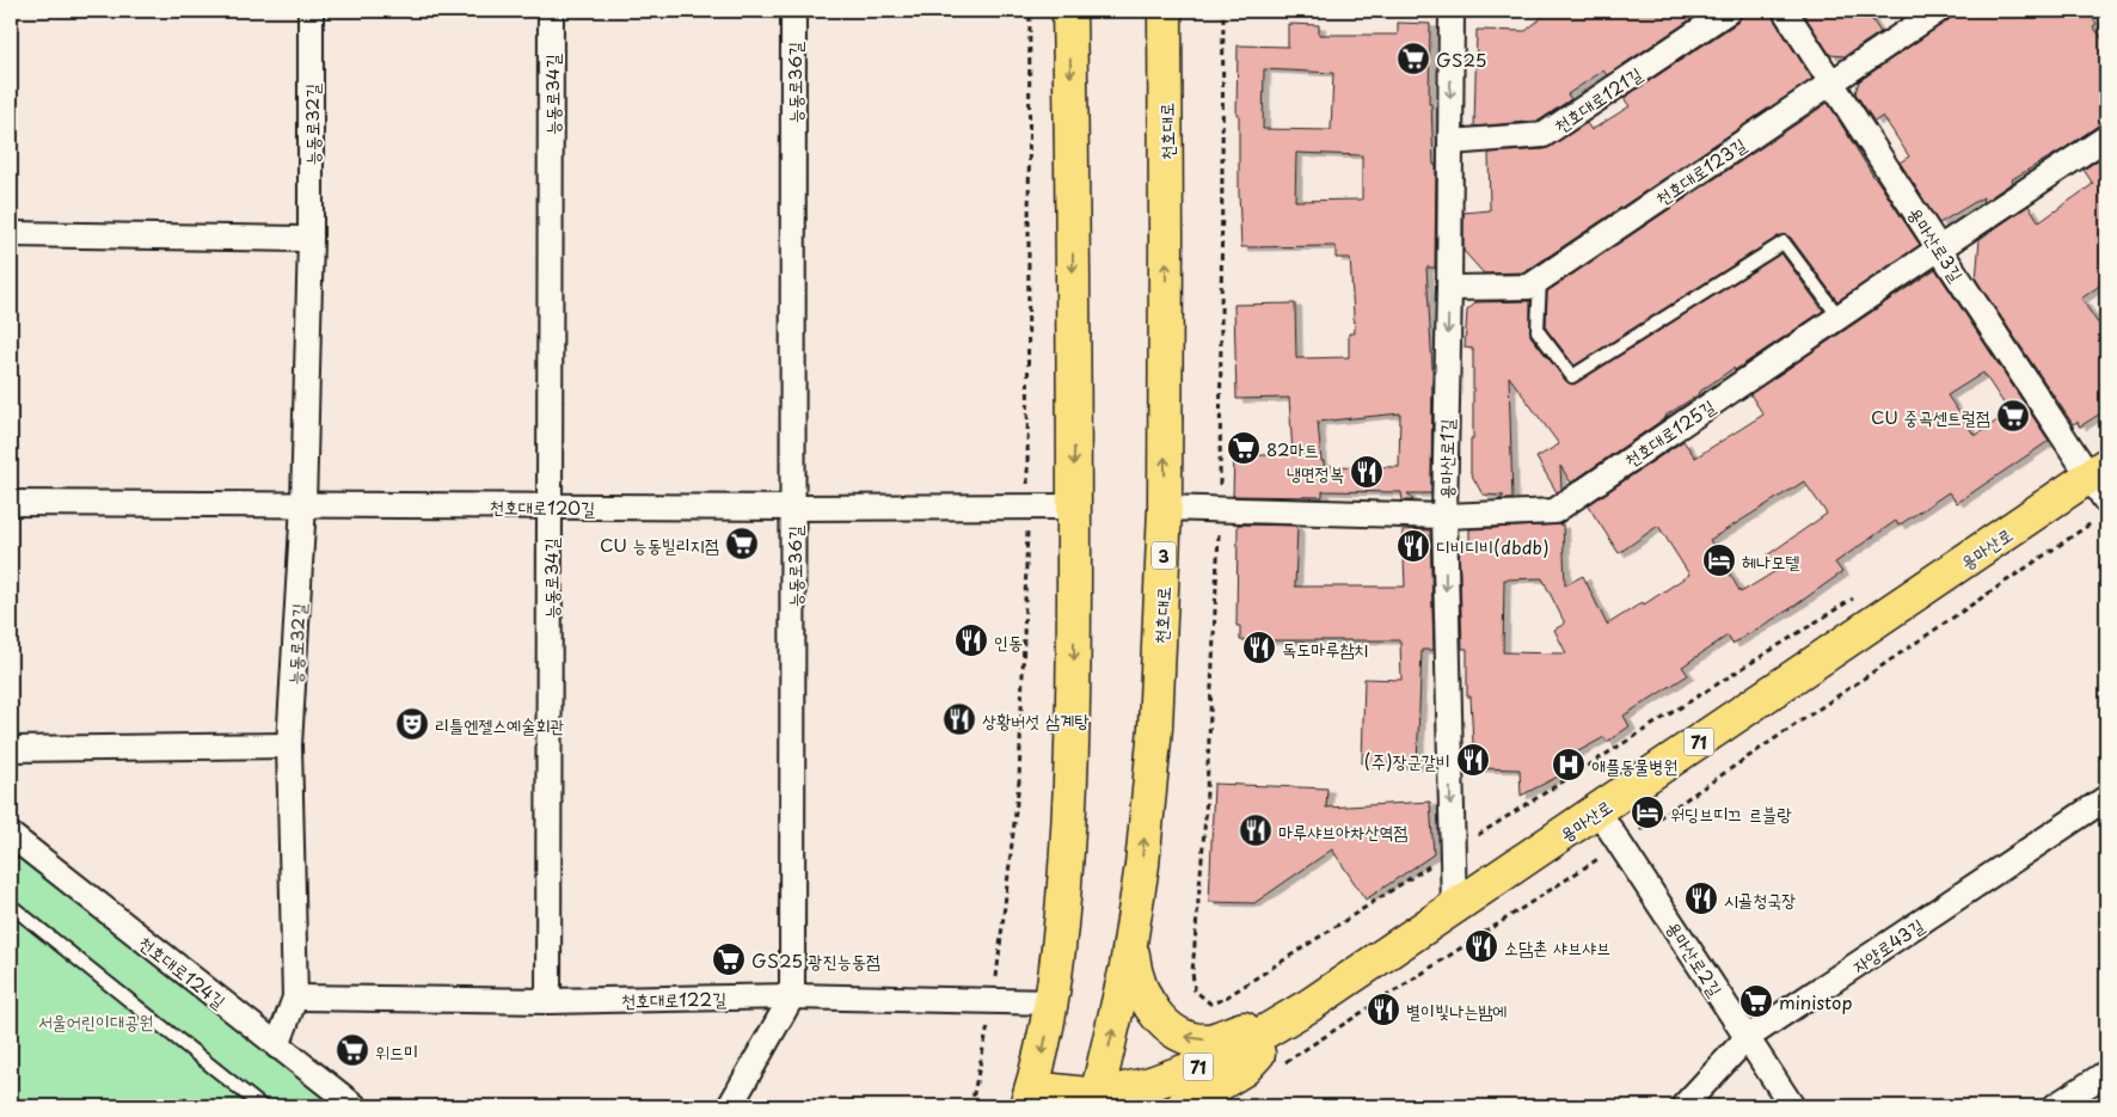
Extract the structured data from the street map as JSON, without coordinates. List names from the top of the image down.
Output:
{
  "streets": {
    "main road": [
      "천호대로",
      "용마산로",
      "3",
      "71"
    ],
    "street": [
      "능동로36길",
      "능동로34길",
      "천호대로121길",
      "능동로32길",
      "천호대로123길",
      "용마산로3길",
      "천호대로125길",
      "용마산로1길",
      "천호대로120길",
      "자양로43길",
      "용마산로2길",
      "천호대로124길",
      "천호대로122길"
    ]
  },
  "crossings": [
    ["능동로36길", "천호대로120길"],
    ["능동로36길", "천호대로122길"],
    ["능동로34길", "천호대로120길"],
    ["능동로34길", "천호대로122길"],
    ["천호대로121길", "용마산로1길"],
    ["능동로32길", "천호대로120길"],
    ["능동로32길", "천호대로124길"],
    ["능동로32길", "천호대로122길"],
    ["천호대로", "천호대로125길"],
    ["천호대로", "용마산로"],
    ["천호대로123길", "용마산로3길"],
    ["천호대로123길", "용마산로1길"],
    ["용마산로3길", "천호대로125길"],
    ["용마산로3길", "용마산로"],
    ["천호대로125길", "용마산로1길"],
    ["용마산로1길", "용마산로"],
    ["용마산로", "용마산로2길"],
    ["자양로43길", "용마산로2길"]
  ],
  "one_way": ["용마산로1길"],
  "parks": ["서울어린이대공원"],
  "places": {
    "supermarket": [
      "GS25",
      "CU 중곡센트럴점",
      "82마트",
      "CU 능동빌리지점",
      "GS25 광진능동점",
      "ministop",
      "위드미"
    ],
    "restaurant": [
      "냉면정복",
      "디비디비(dbdb)",
      "인동",
      "독도마루참치",
      "상황버섯 삼계탕",
      "(주)장군갈비",
      "마루샤브아차산역점",
      "시골청국장",
      "소담촌 샤브샤브",
      "별이빛나는밤에"
    ],
    "hotel": ["헤나모텔", "워딩브띠끄 르블랑"],
    "theatre": ["리틀엔젤스예술회관"],
    "hospital": ["애플동물병원"]
  }
}
